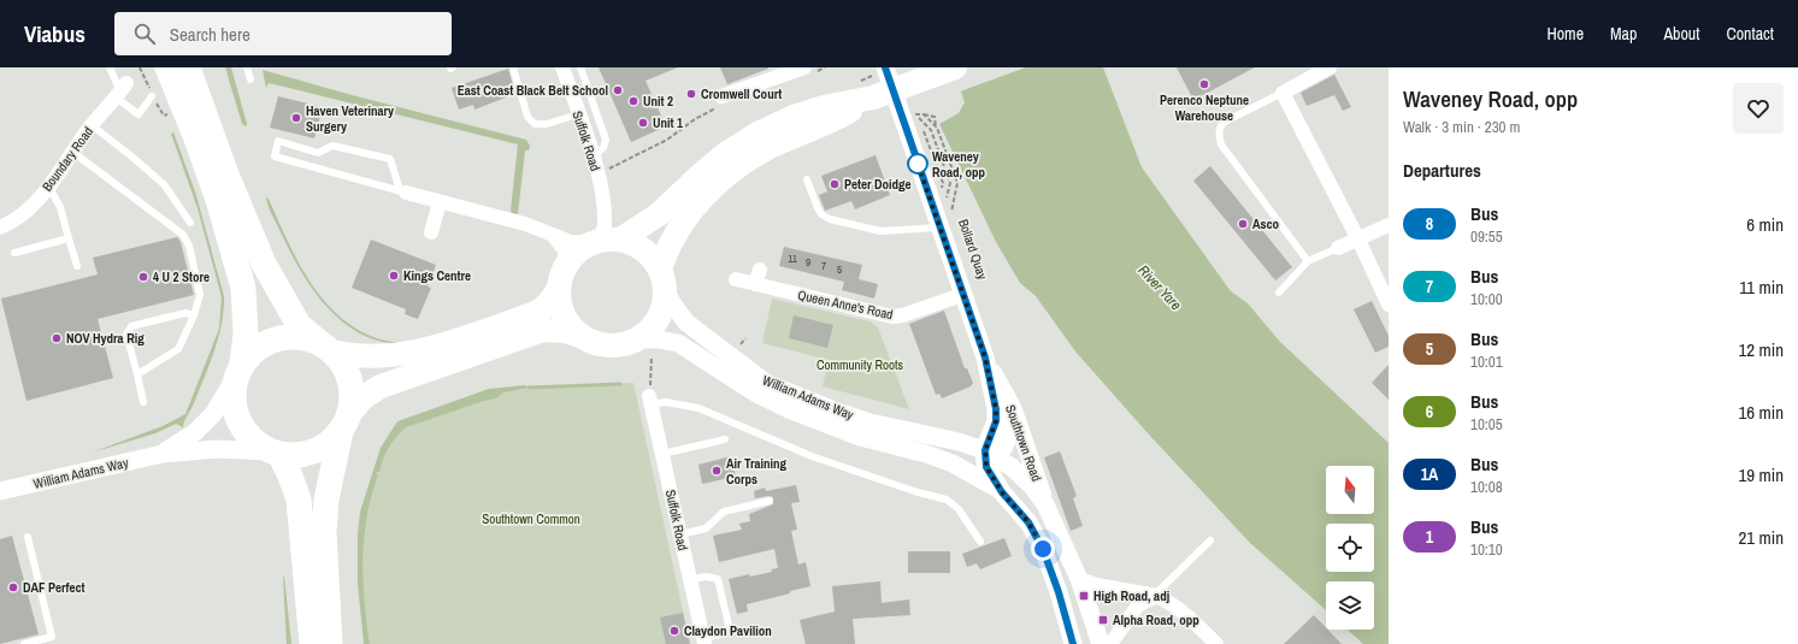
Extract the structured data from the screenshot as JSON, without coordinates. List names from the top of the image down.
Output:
{
  "streets": {
    "street": [
      "Suffolk Road",
      "Boundary Road",
      "Queen Anne's Road",
      "William Adams Way",
      "Southtown Road"
    ],
    "path": ["Bollard Quay"]
  },
  "crossings": [
    ["Suffolk Road", "William Adams Way"],
    ["Bollard Quay", "Southtown Road"],
    ["Queen Anne's Road", "Southtown Road"],
    ["William Adams Way", "Southtown Road"]
  ],
  "water": ["River Yare"],
  "parks": ["Community Roots", "Southtown Common"],
  "places": {
    "other": [
      "Perenco Neptune Warehouse",
      "East Coast Black Belt School",
      "Cromwell Court",
      "Unit 2",
      "Haven Veterinary Surgery",
      "Unit 1",
      "Waveney Road, opp",
      "Peter Doidge",
      "Asco",
      "Kings Centre",
      "4 U 2 Store",
      "NOV Hydra Rig",
      "Air Training Corps",
      "DAF Perfect",
      "Claydon Pavilion"
    ],
    "transit": ["High Road, adj", "Alpha Road, opp"]
  },
  "lines": ["bus line 8"],
  "house_numbers": [
    "11",
    "9",
    "7",
    "5"
  ],
  "north": "top",
  "page": {
    "header": "Viabus",
    "search": "Search here",
    "nav": [
      "Home",
      "Map",
      "About",
      "Contact"
    ],
    "heading": [
      ["Waveney Road, opp", "Walk · 3 min · 230 m"],
      "Departures"
    ],
    "list": [
      {
        "mark": "8",
        "name": "Bus",
        "note": "09:55",
        "value": "6 min"
      },
      {
        "mark": "7",
        "name": "Bus",
        "note": "10:00",
        "value": "11 min"
      },
      {
        "mark": "5",
        "name": "Bus",
        "note": "10:01",
        "value": "12 min"
      },
      {
        "mark": "6",
        "name": "Bus",
        "note": "10:05",
        "value": "16 min"
      },
      {
        "mark": "1A",
        "name": "Bus",
        "note": "10:08",
        "value": "19 min"
      },
      {
        "mark": "1",
        "name": "Bus",
        "note": "10:10",
        "value": "21 min"
      }
    ]
  }
}
